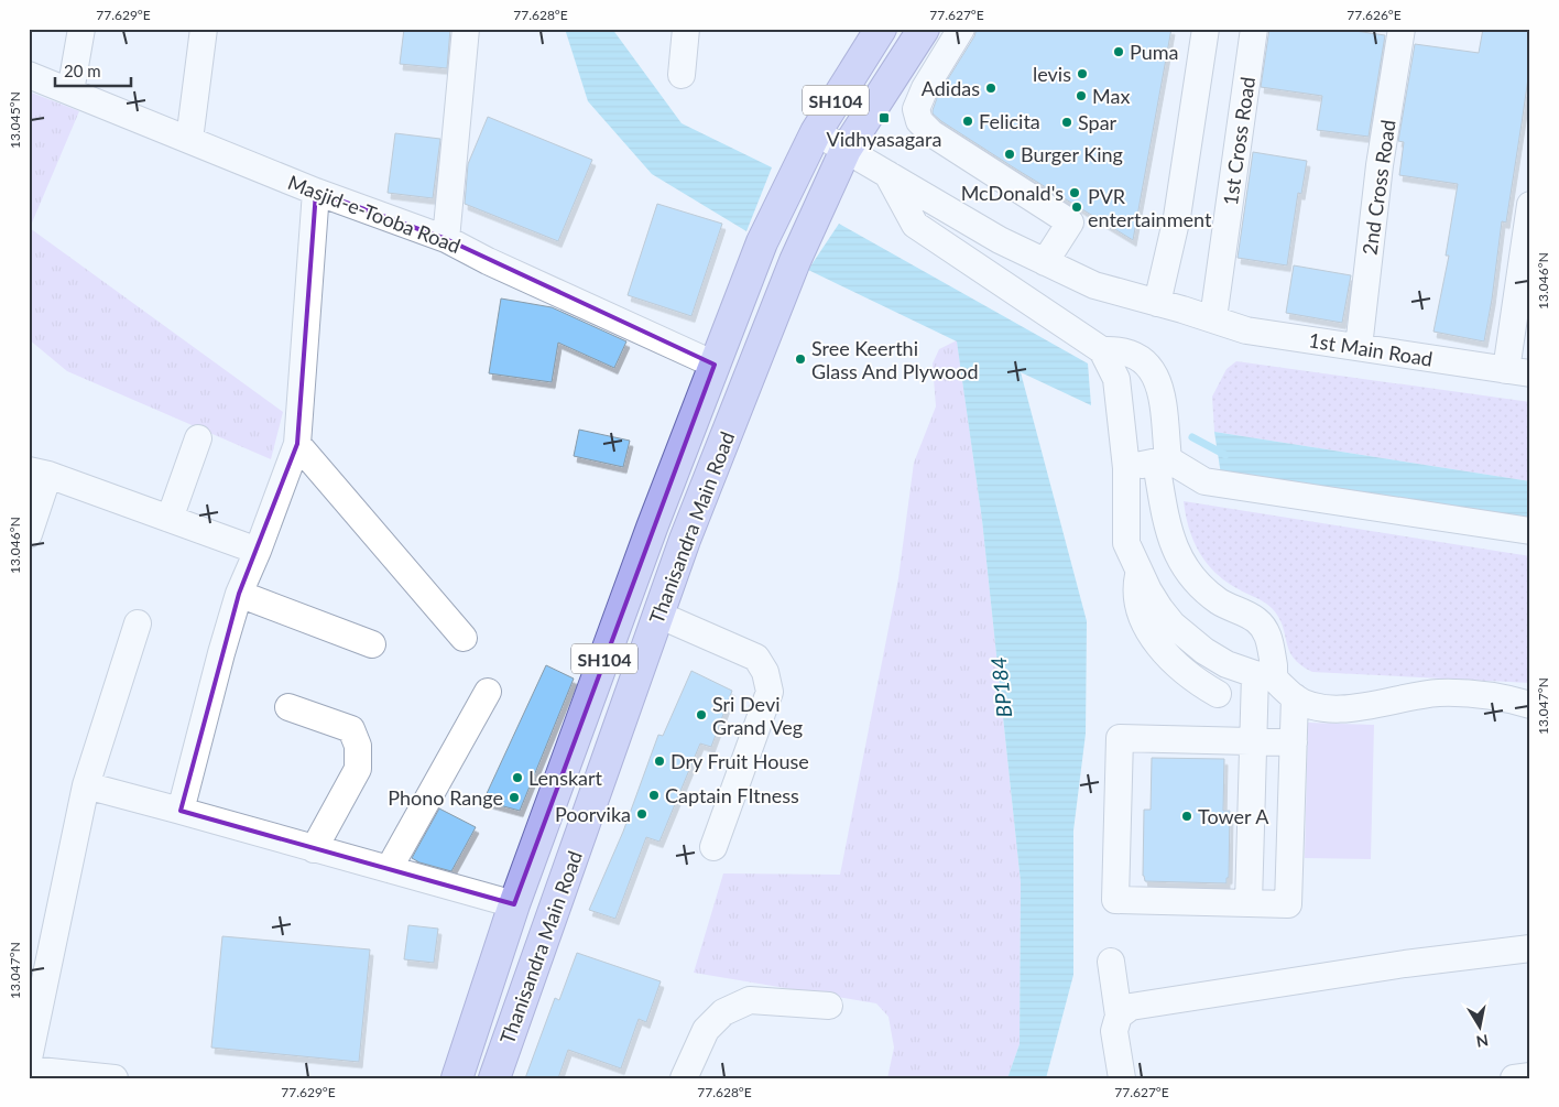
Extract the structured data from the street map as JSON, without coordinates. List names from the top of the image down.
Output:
{
  "streets": {
    "main road": ["SH104", "Thanisandra Main Road"],
    "street": [
      "1st Cross Road",
      "2nd Cross Road",
      "Masjid-e-Tooba Road",
      "1st Main Road"
    ]
  },
  "crossings": [
    ["1st Cross Road", "1st Main Road"],
    ["2nd Cross Road", "1st Main Road"],
    ["Masjid-e-Tooba Road", "Thanisandra Main Road"],
    ["1st Main Road", "Thanisandra Main Road"]
  ],
  "water": ["BP184"],
  "places": {
    "other": [
      "Puma",
      "levis",
      "Adidas",
      "Max",
      "Felicita",
      "Spar",
      "Burger King",
      "McDonald's",
      "PVR entertainment",
      "Sree Keerthi Glass And Plywood",
      "Sri Devi Grand Veg",
      "Dry Fruit House",
      "Lenskart",
      "Captain FItness",
      "Phono Range",
      "Poorvika",
      "Tower A"
    ],
    "transit": ["Vidhyasagara"]
  },
  "scale_bar": "20 m",
  "north": "bottom",
  "coordinates": [
    "77.629°E",
    "77.628°E",
    "77.627°E",
    "77.626°E",
    "13.045°N",
    "13.046°N",
    "13.047°N"
  ]
}
